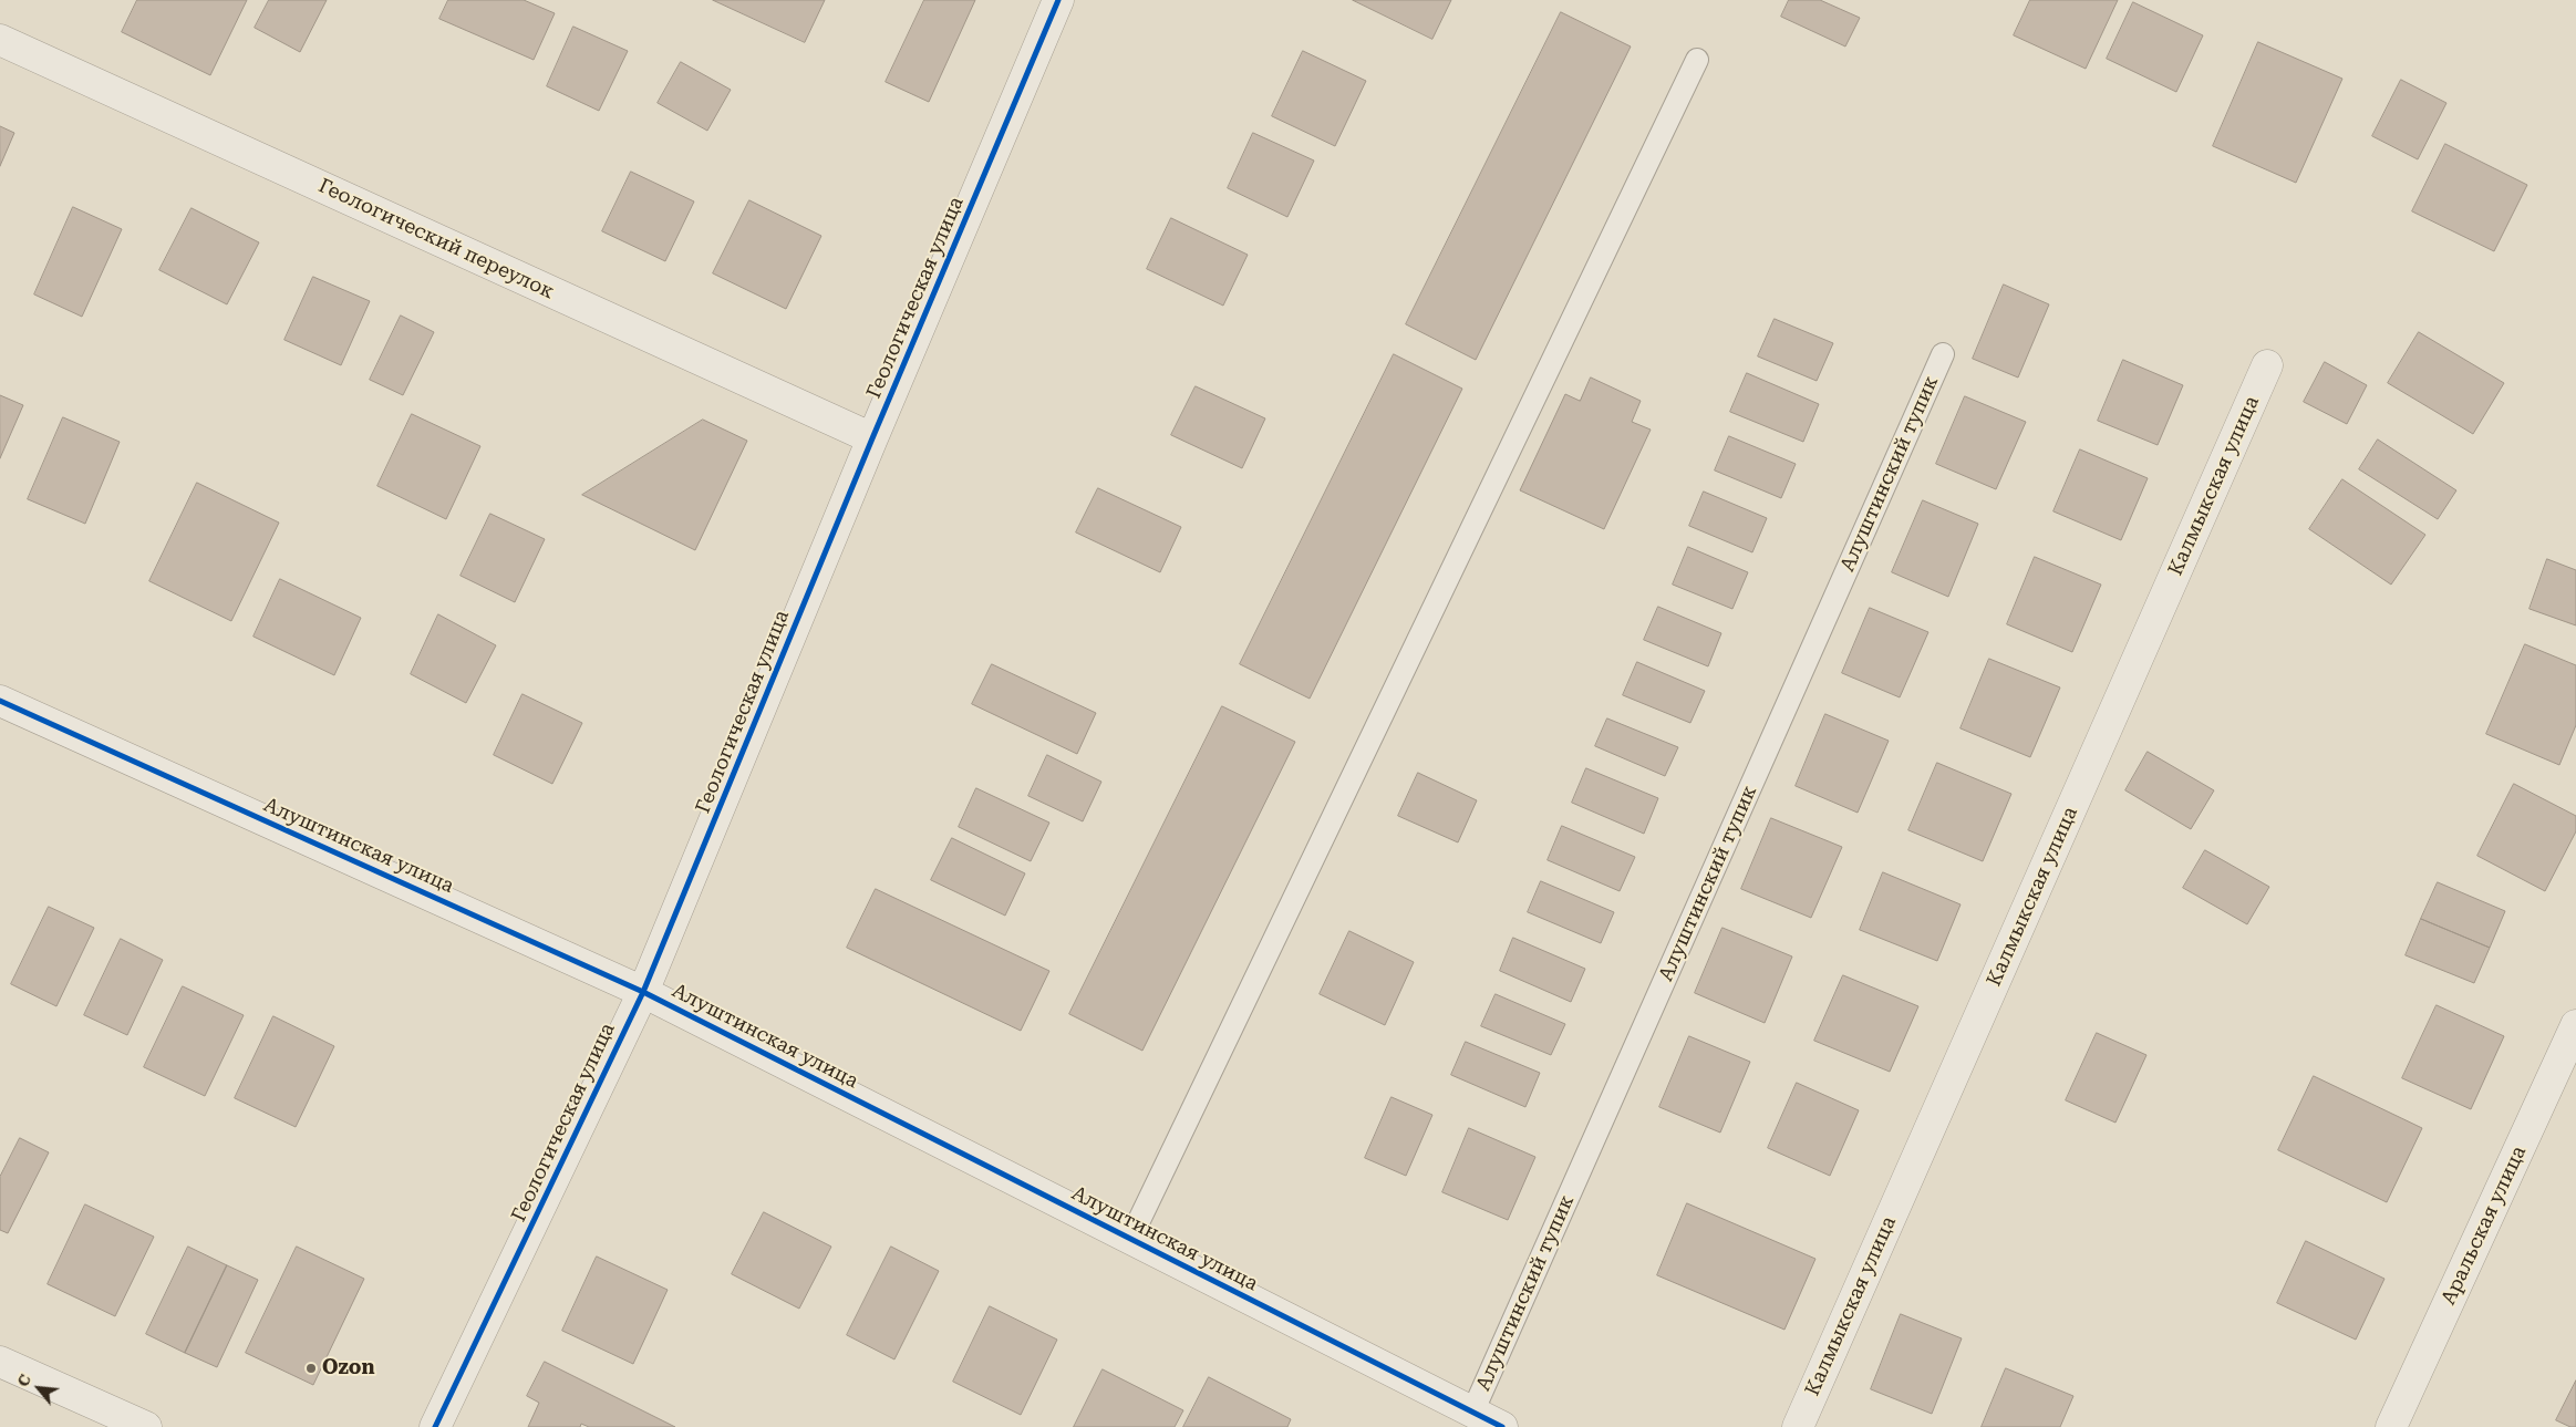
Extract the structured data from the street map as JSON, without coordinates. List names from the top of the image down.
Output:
{
  "streets": {
    "street": [
      "Геологический переулок",
      "Геологическая улица",
      "Калмыкская улица",
      "Алуштинская улица",
      "Аральская улица"
    ],
    "lane": ["Алуштинский тупик"]
  },
  "crossings": [
    ["Геологический переулок", "Геологическая улица"],
    ["Геологическая улица", "Алуштинская улица"],
    ["Алуштинский тупик", "Алуштинская улица"]
  ],
  "places": ["Ozon"],
  "north": "top left"
}
